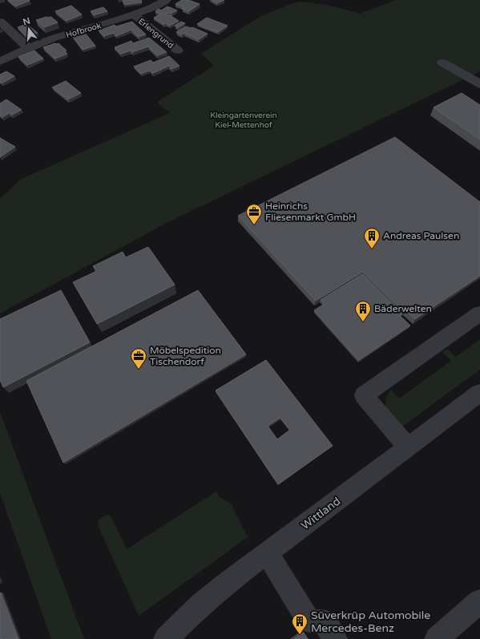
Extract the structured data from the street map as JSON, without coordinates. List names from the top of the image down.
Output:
{
  "streets": {
    "street": ["Hofbrook", "Erlengrund", "Wittland"]
  },
  "crossings": [
    ["Hofbrook", "Erlengrund"]
  ],
  "parks": ["Kleingartenverein Kiel-Mettenhof"],
  "places": {
    "office": ["Heinrichs Fliesenmarkt GmbH", "Möbelspedition Tischendorf"],
    "building": ["Andreas Paulsen", "Bäderwelten", "Süverkrüp Automobile Mercedes-Benz"]
  },
  "north": "top"
}
